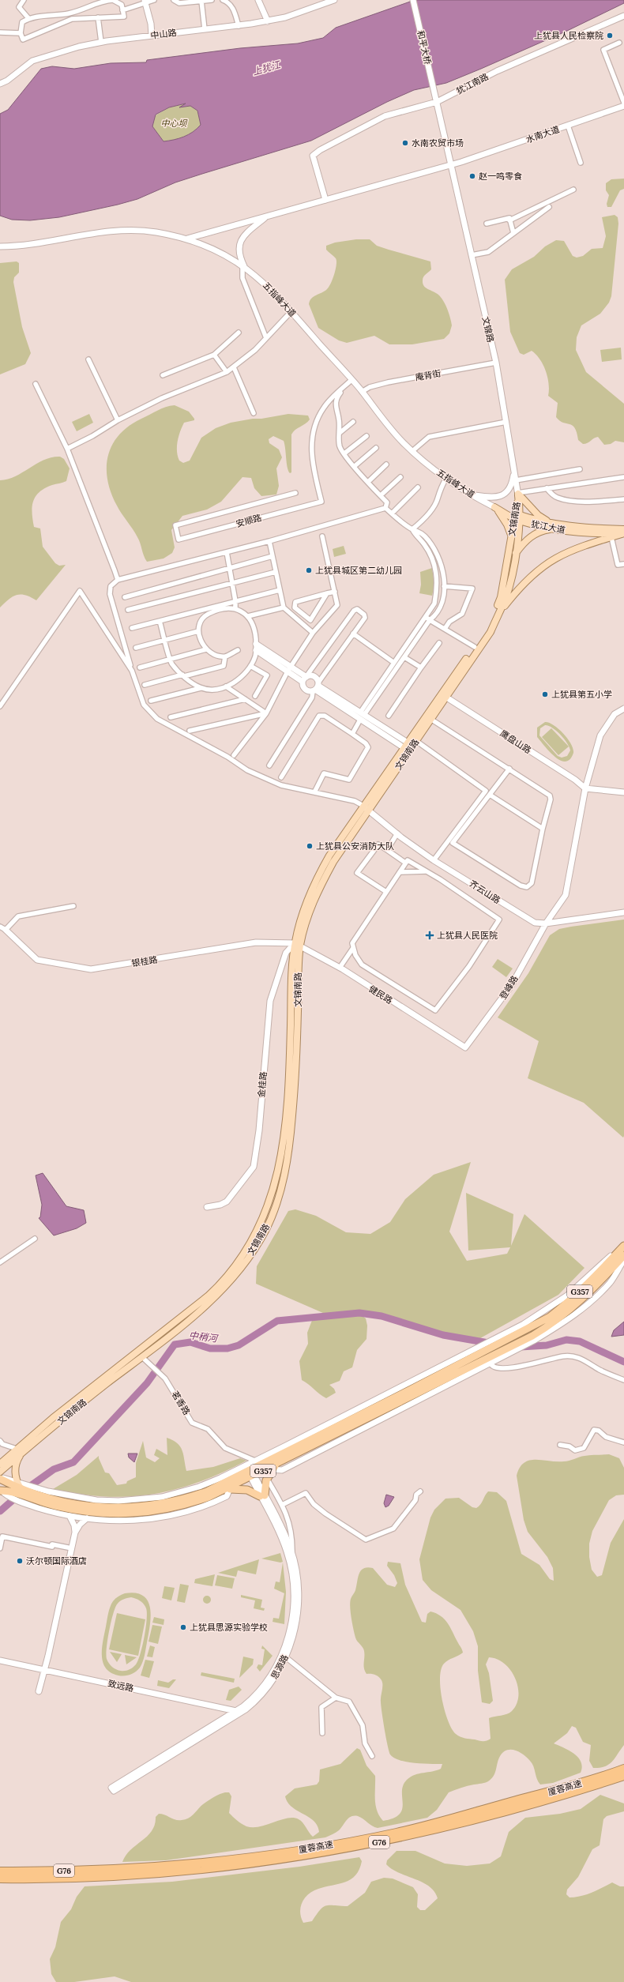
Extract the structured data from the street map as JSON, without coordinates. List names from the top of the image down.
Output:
{
  "streets": {
    "highway": ["G357", "厦蓉高速", "G76"],
    "main road": ["文锦南路", "犹江大道"],
    "street": [
      "中山路",
      "和平大桥",
      "犹江南路",
      "水南大道",
      "五指峰大道",
      "文锦路",
      "庵背街",
      "安顺路",
      "鹰盘山路",
      "齐云山路",
      "银桂路",
      "登峰路",
      "健民路",
      "金桂路",
      "茗香路",
      "思源路",
      "致远路"
    ]
  },
  "crossings": [
    ["和平大桥", "犹江南路"],
    ["和平大桥", "文锦路"],
    ["犹江南路", "水南大道"],
    ["犹江南路", "文锦路"],
    ["水南大道", "五指峰大道"],
    ["水南大道", "文锦路"],
    ["五指峰大道", "庵背街"],
    ["五指峰大道", "安顺路"],
    ["五指峰大道", "犹江大道"],
    ["文锦路", "庵背街"],
    ["文锦路", "文锦南路"],
    ["文锦南路", "犹江大道"],
    ["文锦南路", "鹰盘山路"],
    ["文锦南路", "齐云山路"],
    ["文锦南路", "银桂路"],
    ["文锦南路", "健民路"],
    ["文锦南路", "金桂路"],
    ["文锦南路", "茗香路"],
    ["鹰盘山路", "登峰路"],
    ["齐云山路", "登峰路"],
    ["银桂路", "健民路"],
    ["银桂路", "金桂路"],
    ["登峰路", "健民路"],
    ["健民路", "金桂路"],
    ["G357", "茗香路"],
    ["G357", "思源路"],
    ["思源路", "致远路"]
  ],
  "water": ["上犹江", "中稍河"],
  "parks": ["中心坝"],
  "places": {
    "other": [
      "上犹县人民检察院",
      "水南农贸市场",
      "赵一鸣零食",
      "上犹县城区第二幼儿园",
      "上犹县第五小学",
      "上犹县公安消防大队",
      "沃尔顿国际酒店",
      "上犹县思源实验学校"
    ],
    "health": ["上犹县人民医院"]
  }
}
